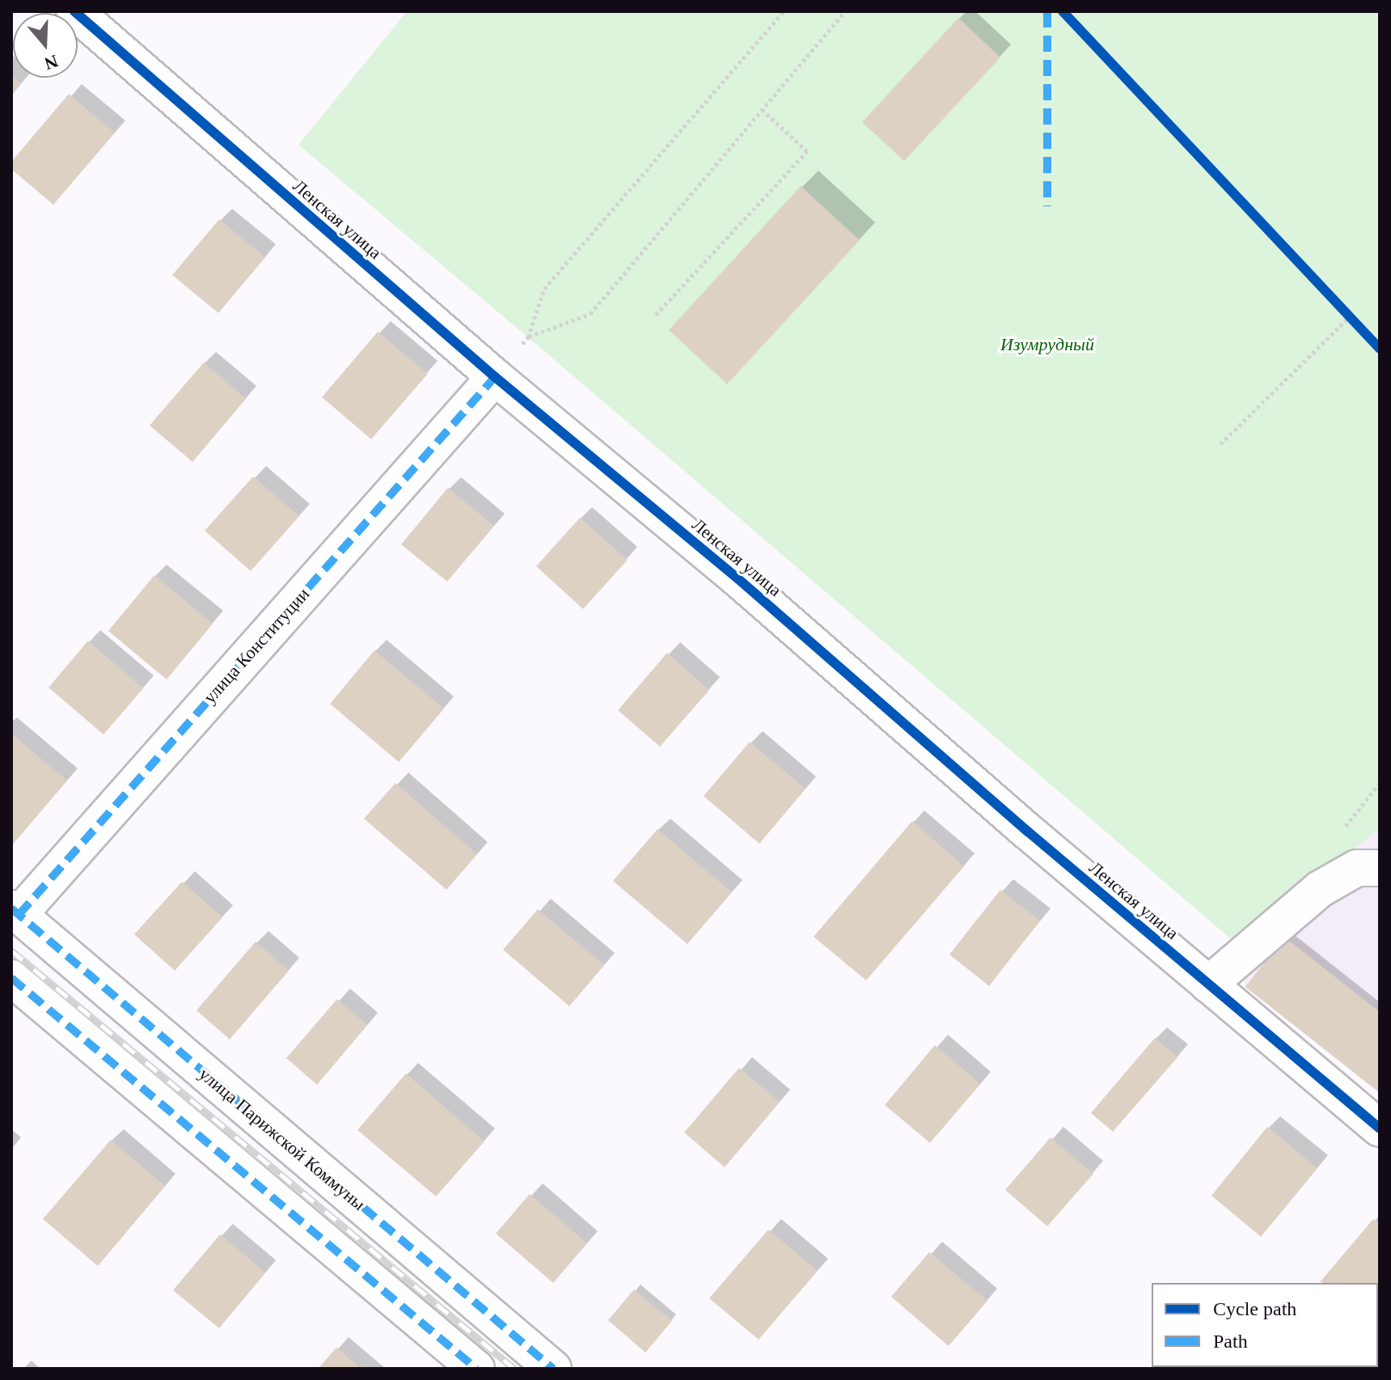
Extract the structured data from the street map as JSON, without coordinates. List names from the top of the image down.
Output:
{
  "streets": {
    "street": ["Ленская улица", "улица Конституции", "улица Парижской Коммуны"]
  },
  "crossings": [
    ["Ленская улица", "улица Конституции"],
    ["улица Конституции", "улица Парижской Коммуны"]
  ],
  "parks": ["Изумрудный"],
  "legend": ["Cycle path", "Path"],
  "north": "bottom"
}
